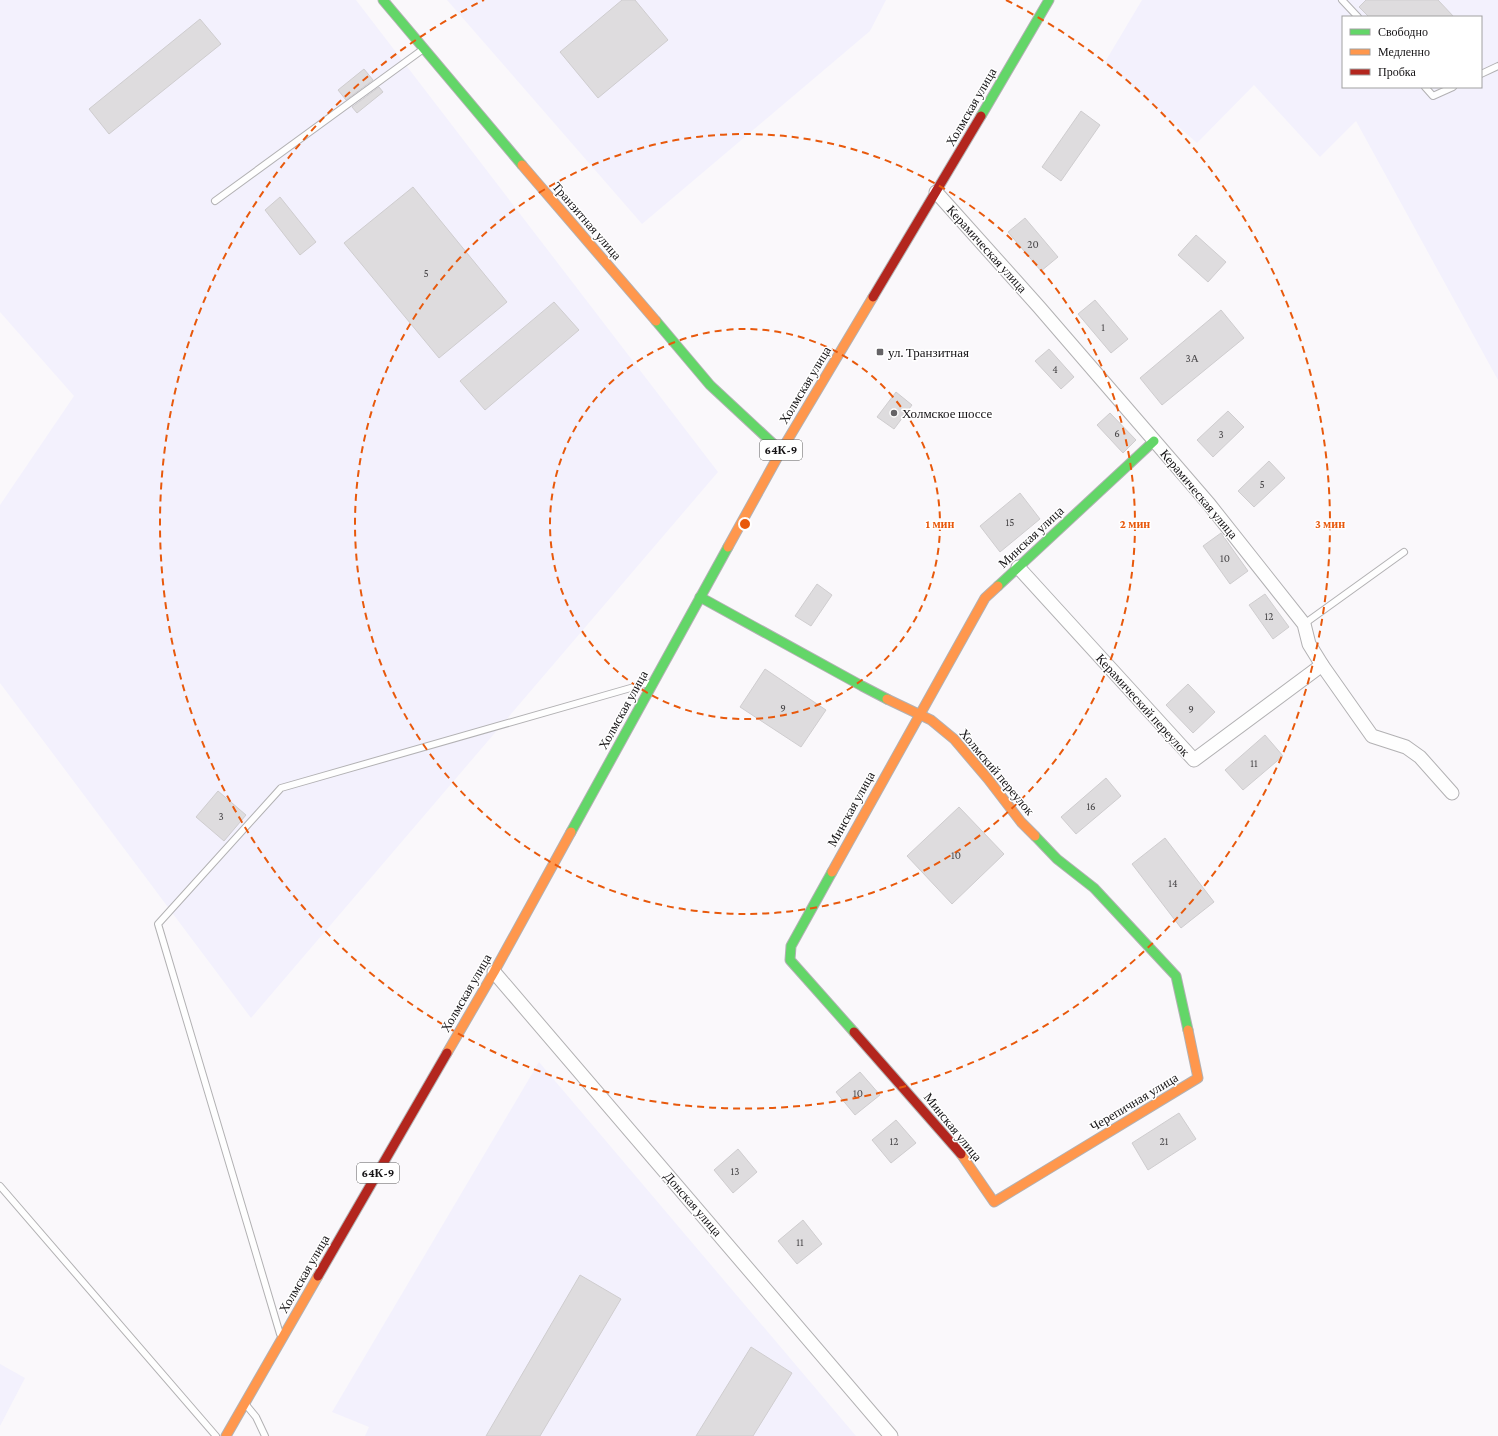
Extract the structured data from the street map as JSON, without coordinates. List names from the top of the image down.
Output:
{
  "streets": {
    "main road": [
      "Холмская улица",
      "Транзитная улица",
      "64К-9",
      "Минская улица",
      "Холмский переулок",
      "Черепичная улица"
    ],
    "street": ["Керамическая улица", "Керамический переулок", "Донская улица"]
  },
  "crossings": [
    ["Холмская улица", "Транзитная улица"],
    ["Холмская улица", "Керамическая улица"],
    ["Холмская улица", "Холмский переулок"],
    ["Холмская улица", "Донская улица"],
    ["Керамическая улица", "Минская улица"],
    ["Керамическая улица", "Керамический переулок"],
    ["Минская улица", "Керамический переулок"],
    ["Минская улица", "Холмский переулок"],
    ["Минская улица", "Черепичная улица"],
    ["Холмский переулок", "Черепичная улица"]
  ],
  "places": {
    "transit": ["ул. Транзитная"],
    "other": ["Холмское шоссе"]
  },
  "house_numbers": [
    "20",
    "5",
    "1",
    "3А",
    "4",
    "6",
    "3",
    "5",
    "15",
    "10",
    "12",
    "9",
    "9",
    "11",
    "16",
    "3",
    "10",
    "14",
    "10",
    "12",
    "21",
    "13",
    "11"
  ],
  "legend": ["Свободно", "Медленно", "Пробка"],
  "rings": ["1 мин", "2 мин", "3 мин"]
}
